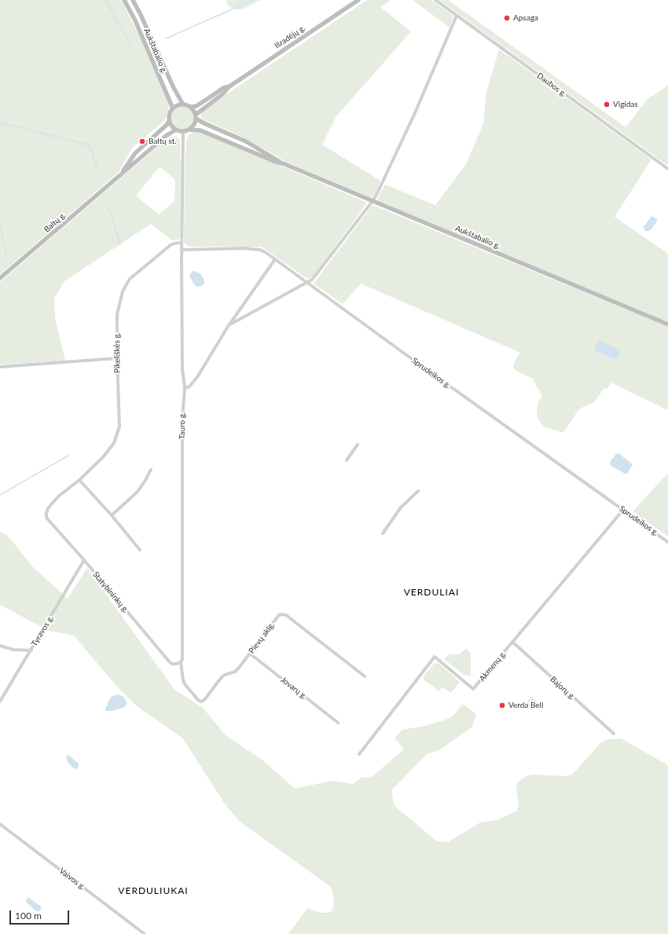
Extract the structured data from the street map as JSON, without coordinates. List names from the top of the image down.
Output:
{
  "streets": {
    "main road": ["Išradėjų g.", "Aukštabalio g.", "Baltų g."],
    "street": [
      "Daubos g.",
      "Pikeliškės g.",
      "Sprudeikos g.",
      "Tauro g.",
      "Statybininkų g.",
      "Tyravos g.",
      "Pievų aklg.",
      "Akmenų g.",
      "Jovarų g.",
      "Bajorų g.",
      "Vaivos g."
    ]
  },
  "crossings": [
    ["Išradėjų g.", "Aukštabalio g."],
    ["Išradėjų g.", "Baltų g."],
    ["Išradėjų g.", "Tauro g."],
    ["Aukštabalio g.", "Baltų g."],
    ["Aukštabalio g.", "Tauro g."],
    ["Baltų g.", "Tauro g."],
    ["Pikeliškės g.", "Tauro g."],
    ["Pikeliškės g.", "Statybininkų g."],
    ["Sprudeikos g.", "Tauro g."],
    ["Sprudeikos g.", "Akmenų g."],
    ["Tauro g.", "Statybininkų g."],
    ["Tauro g.", "Pievų aklg."],
    ["Statybininkų g.", "Tyravos g."],
    ["Statybininkų g.", "Pievų aklg."],
    ["Pievų aklg.", "Jovarų g."],
    ["Akmenų g.", "Bajorų g."]
  ],
  "districts": ["VERDULIAI", "VERDULIUKAI"],
  "places": [
    "Apsaga",
    "Vigidas",
    "Baltų st.",
    "Verda Bell"
  ],
  "scale_bar": "100 m"
}
